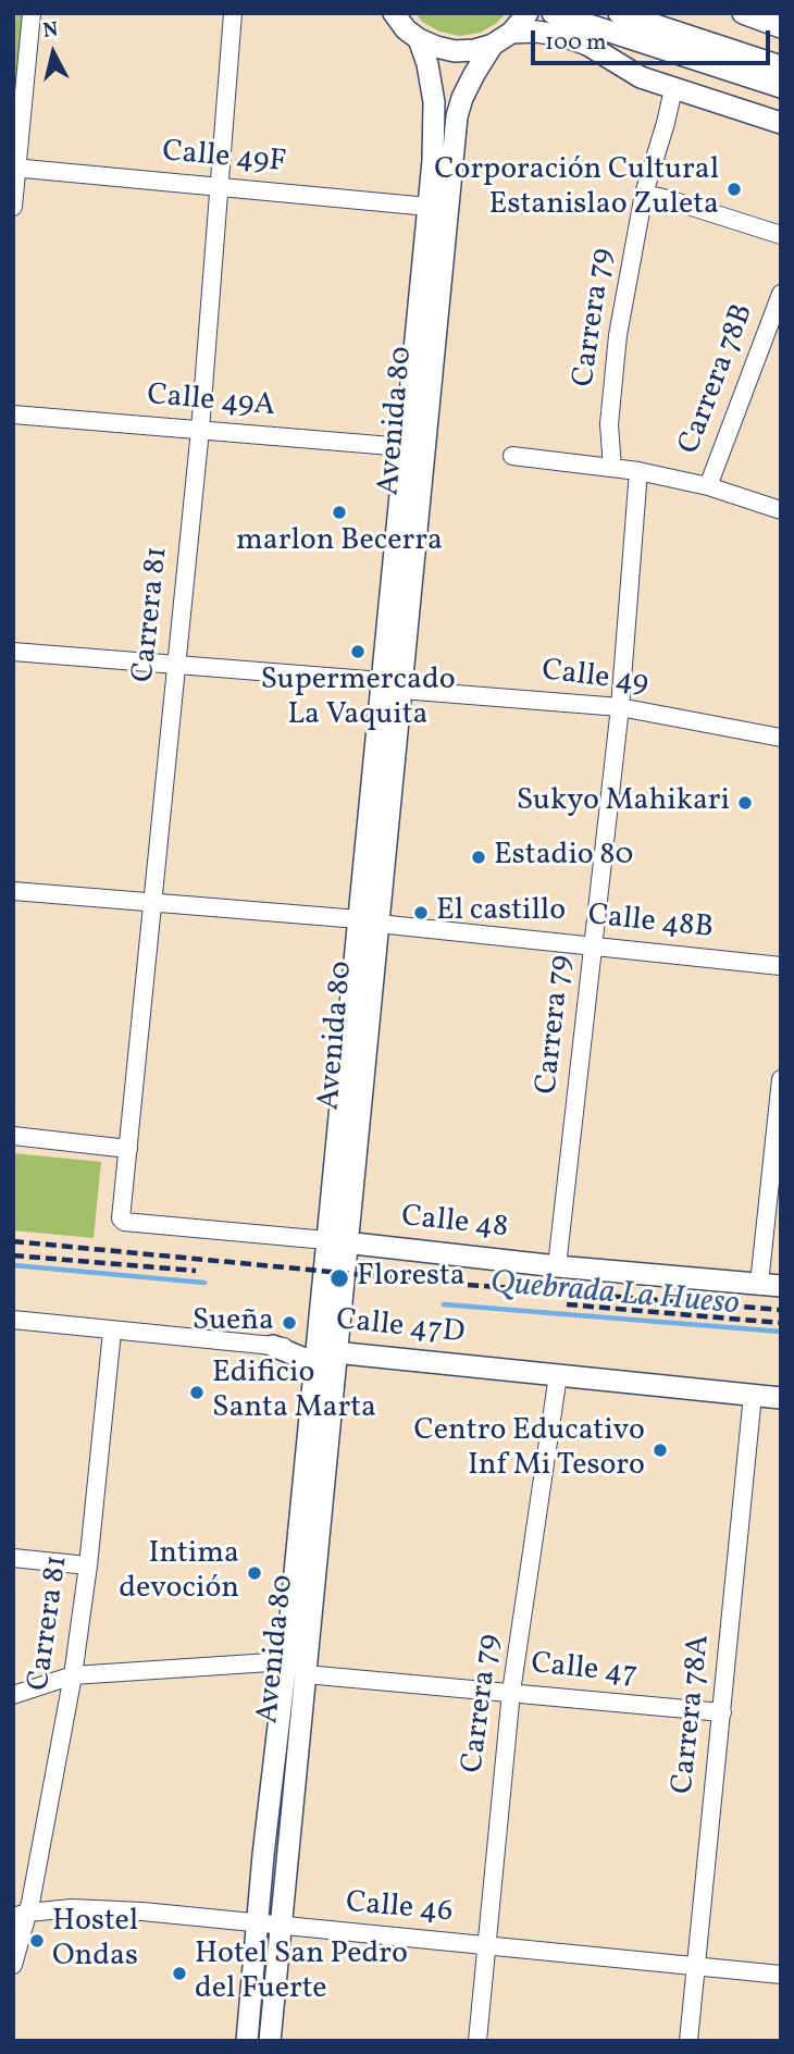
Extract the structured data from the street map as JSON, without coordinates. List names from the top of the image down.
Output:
{
  "streets": {
    "main road": ["Avenida 80", "Calle 48", "Calle 47D"],
    "street": [
      "Calle 49F",
      "Carrera 79",
      "Carrera 78B",
      "Calle 49A",
      "Carrera 81",
      "Calle 49",
      "Calle 48B",
      "Calle 47",
      "Carrera 78A",
      "Calle 46"
    ]
  },
  "crossings": [
    ["Calle 49F", "Avenida 80"],
    ["Calle 49F", "Carrera 81"],
    ["Carrera 79", "Calle 49"],
    ["Carrera 79", "Calle 48B"],
    ["Carrera 79", "Calle 48"],
    ["Carrera 79", "Calle 47D"],
    ["Carrera 79", "Calle 47"],
    ["Carrera 79", "Calle 46"],
    ["Calle 49A", "Avenida 80"],
    ["Calle 49A", "Carrera 81"],
    ["Avenida 80", "Calle 49"],
    ["Avenida 80", "Calle 48B"],
    ["Avenida 80", "Calle 48"],
    ["Avenida 80", "Calle 47D"],
    ["Avenida 80", "Calle 47"],
    ["Avenida 80", "Calle 46"],
    ["Carrera 81", "Calle 48B"],
    ["Carrera 81", "Calle 48"],
    ["Carrera 81", "Calle 46"],
    ["Calle 47D", "Carrera 78A"],
    ["Calle 47", "Carrera 78A"],
    ["Carrera 78A", "Calle 46"]
  ],
  "water": ["Quebrada La Hueso"],
  "places": [
    "Corporación Cultural Estanislao Zuleta",
    "marlon Becerra",
    "Supermercado La Vaquita",
    "Sukyo Mahikari",
    "Estadio 80",
    "El castillo",
    "Floresta",
    "Sueña",
    "Edificio Santa Marta",
    "Centro Educativo Inf Mi Tesoro",
    "Intima devoción",
    "Hostel Ondas",
    "Hotel San Pedro del Fuerte"
  ],
  "scale_bar": "100 m",
  "north": "top"
}
